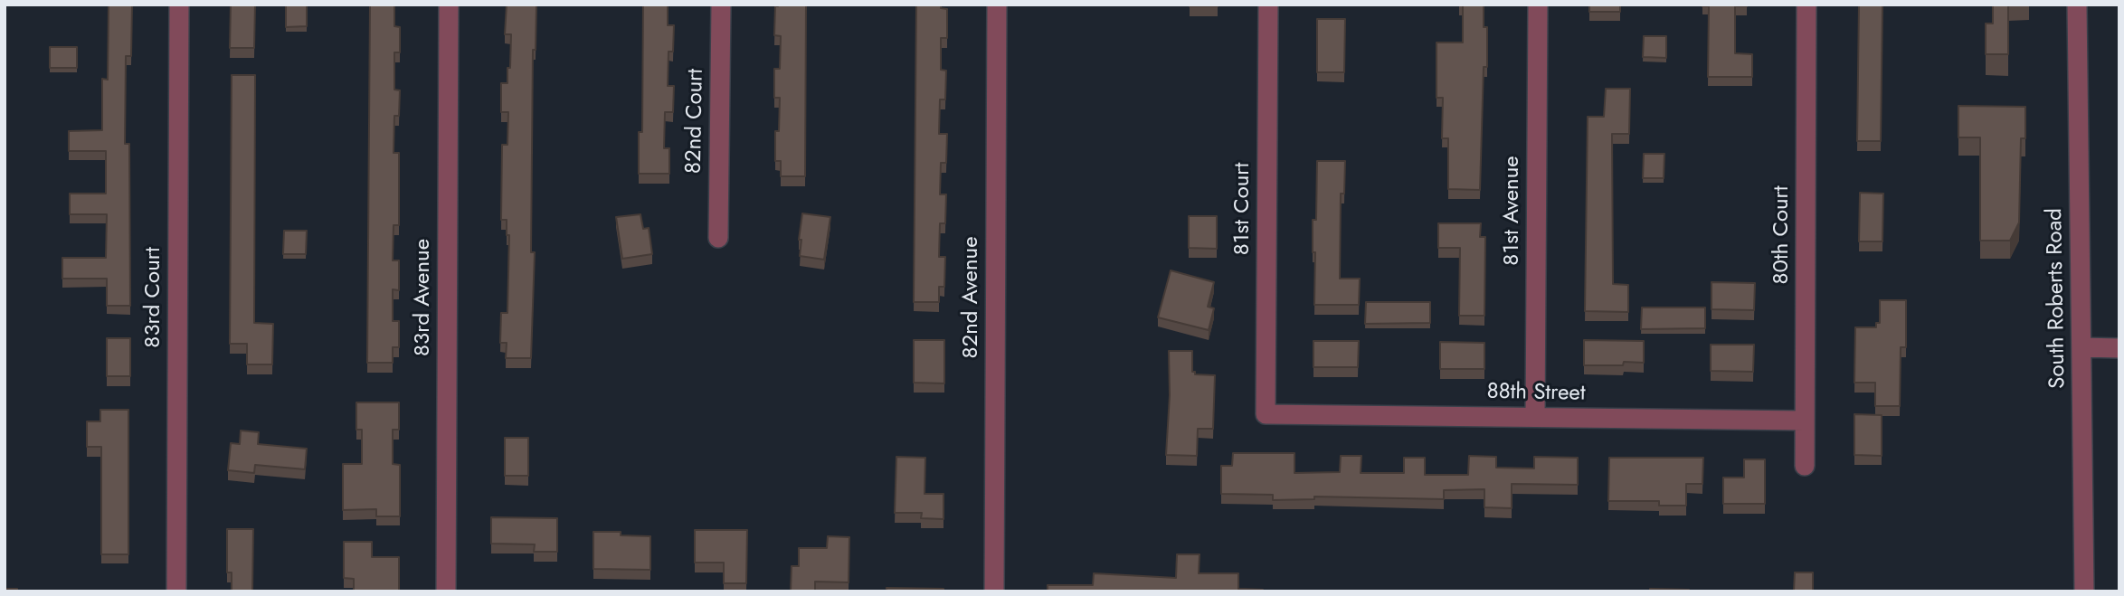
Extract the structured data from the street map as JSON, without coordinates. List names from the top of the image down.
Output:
{
  "streets": {
    "street": [
      "82nd Court",
      "81st Court",
      "81st Avenue",
      "80th Court",
      "83rd Court",
      "83rd Avenue",
      "82nd Avenue",
      "South Roberts Road",
      "88th Street"
    ]
  },
  "crossings": [
    ["81st Court", "88th Street"],
    ["81st Avenue", "88th Street"],
    ["80th Court", "88th Street"]
  ]
}
